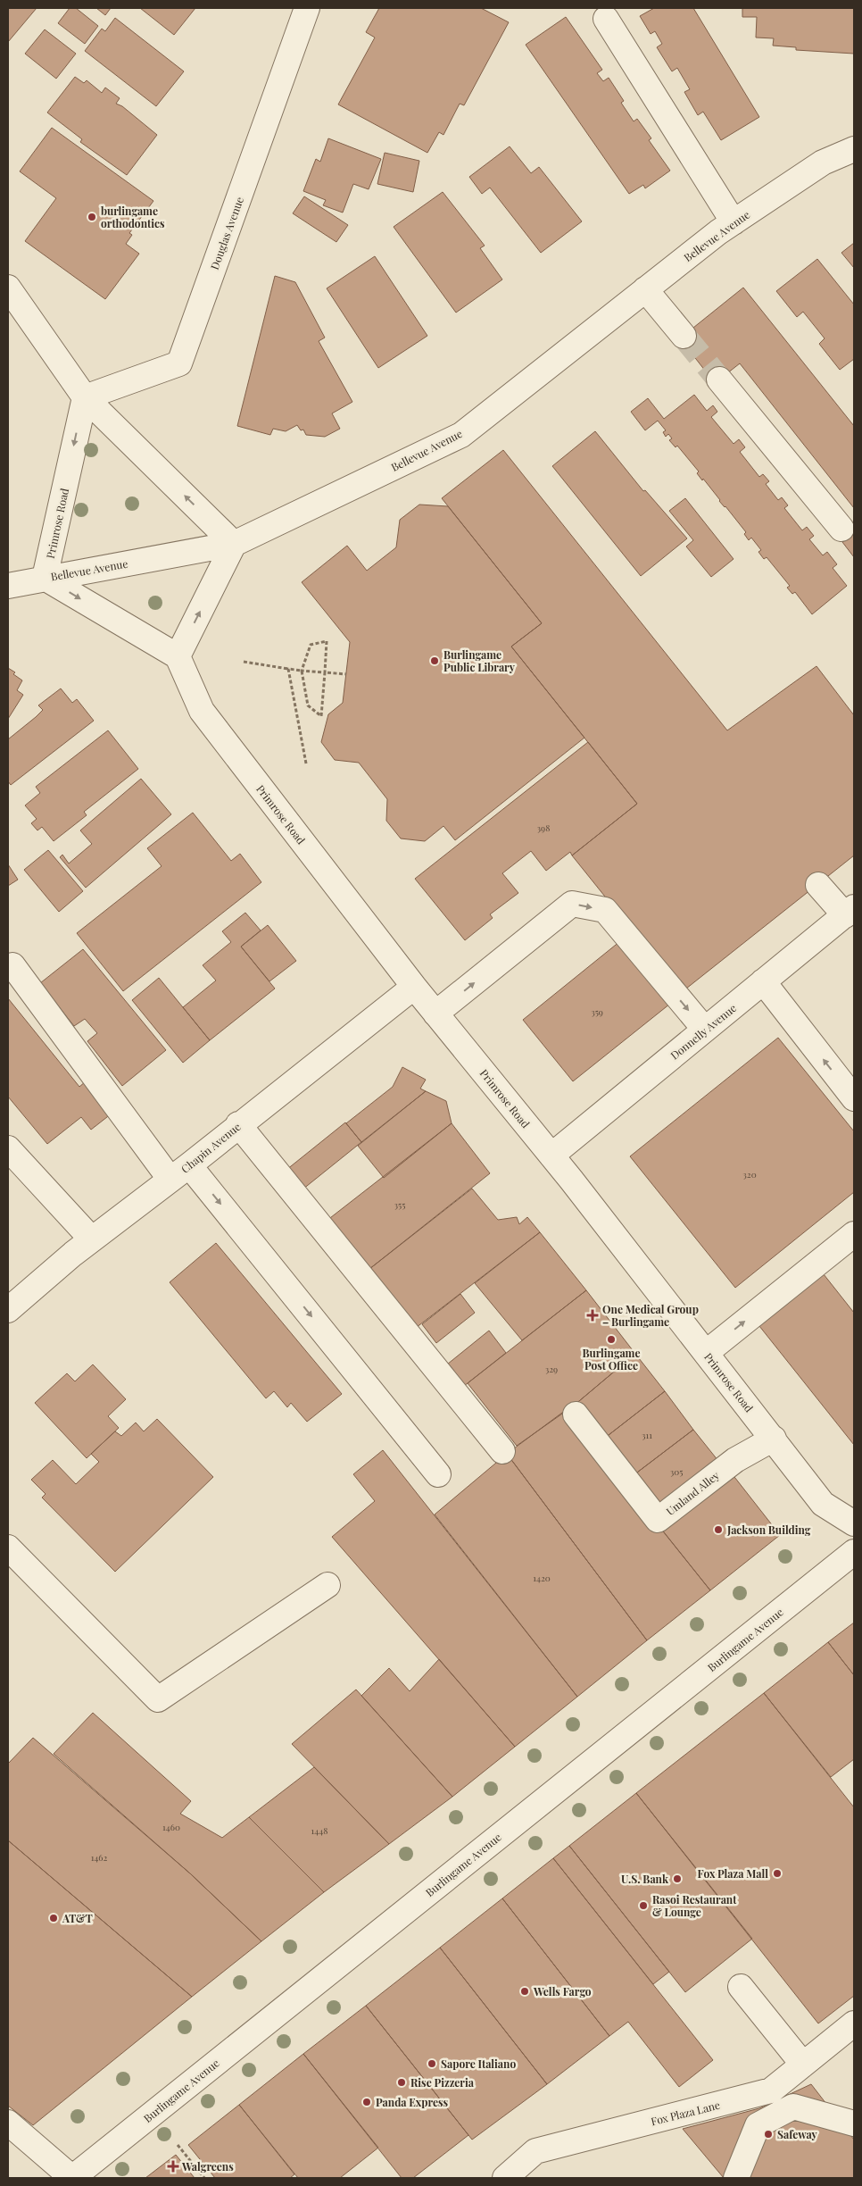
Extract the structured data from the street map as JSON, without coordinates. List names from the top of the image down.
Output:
{
  "streets": {
    "street": [
      "Douglas Avenue",
      "Bellevue Avenue",
      "Primrose Road",
      "Donnelly Avenue",
      "Chapin Avenue",
      "Umland Alley",
      "Burlingame Avenue",
      "Fox Plaza Lane"
    ]
  },
  "crossings": [
    ["Douglas Avenue", "Primrose Road"],
    ["Bellevue Avenue", "Primrose Road"],
    ["Primrose Road", "Donnelly Avenue"],
    ["Primrose Road", "Chapin Avenue"],
    ["Primrose Road", "Umland Alley"]
  ],
  "places": {
    "other": [
      "burlingame orthodontics",
      "Burlingame Public Library",
      "Burlingame Post Office",
      "Jackson Building",
      "Fox Plaza Mall",
      "U.S. Bank",
      "Rasoi Restaurant & Lounge",
      "AT&T",
      "Wells Fargo",
      "Sapore Italiano",
      "Rise Pizzeria",
      "Panda Express",
      "Safeway"
    ],
    "health": ["One Medical Group – Burlingame", "Walgreens"]
  },
  "house_numbers": [
    "398",
    "359",
    "320",
    "355",
    "329",
    "311",
    "305",
    "1420",
    "1460",
    "1448",
    "1462"
  ]
}
